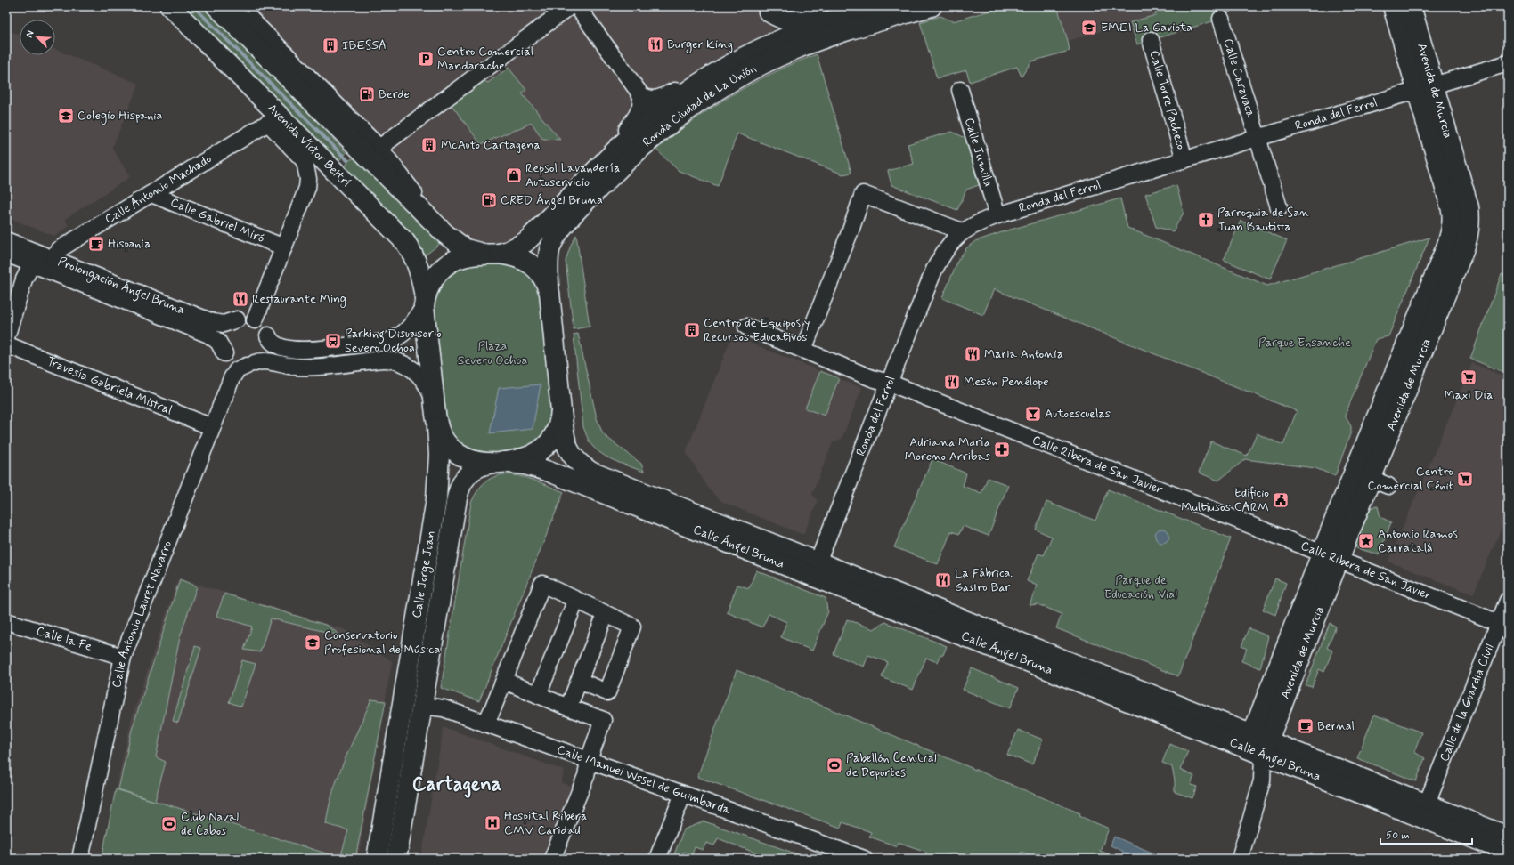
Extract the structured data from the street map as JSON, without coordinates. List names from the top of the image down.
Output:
{
  "streets": {
    "main road": [
      "Avenida de Murcia",
      "Ronda Ciudad de La Unión",
      "Avenida Víctor Beltrí",
      "Calle Ángel Bruna",
      "Calle Jorge Juan"
    ],
    "street": [
      "Calle Caravaca",
      "Calle Torre Pacheco",
      "Ronda del Ferrol",
      "Calle Jumilla",
      "Calle Antonio Machado",
      "Calle Gabriel Miró",
      "Prolongación Ángel Bruna",
      "Travesía Gabriela Mistral",
      "Calle Ribera de San Javier",
      "Calle Antonio Lauret Navarro",
      "Calle la Fe",
      "Calle de la Guardia Civil",
      "Calle Manuel Wssel de Guimbarda"
    ]
  },
  "crossings": [
    ["Calle Caravaca", "Ronda del Ferrol"],
    ["Avenida de Murcia", "Ronda del Ferrol"],
    ["Avenida de Murcia", "Calle Ribera de San Javier"],
    ["Avenida de Murcia", "Calle Ángel Bruna"],
    ["Calle Torre Pacheco", "Ronda del Ferrol"],
    ["Ronda del Ferrol", "Calle Jumilla"],
    ["Ronda del Ferrol", "Calle Ribera de San Javier"],
    ["Ronda del Ferrol", "Calle Ángel Bruna"],
    ["Calle Antonio Machado", "Calle Gabriel Miró"],
    ["Calle Antonio Machado", "Prolongación Ángel Bruna"],
    ["Prolongación Ángel Bruna", "Calle Antonio Lauret Navarro"],
    ["Travesía Gabriela Mistral", "Calle Antonio Lauret Navarro"],
    ["Calle Ribera de San Javier", "Calle de la Guardia Civil"],
    ["Calle Ángel Bruna", "Calle Jorge Juan"],
    ["Calle Ángel Bruna", "Calle de la Guardia Civil"],
    ["Calle Jorge Juan", "Calle Manuel Wssel de Guimbarda"],
    ["Calle Antonio Lauret Navarro", "Calle la Fe"]
  ],
  "districts": ["Cartagena"],
  "parks": ["Parque Ensanche", "Plaza Severo Ochoa", "Parque de Educación Vial"],
  "places": {
    "school or university": ["EMEI La Gaviota", "Colegio Hispania", "Conservatorio Profesional de Música"],
    "restaurant": [
      "Burger King",
      "Restaurante Ming",
      "Maria Antonia",
      "Mesón Penélope",
      "La Fábrica. Gastro Bar"
    ],
    "building": ["IBESSA", "McAuto Cartagena", "Centro de Equipos y Recursos Educativos"],
    "parking": ["Centro Comercial Mandarache"],
    "fuel station": ["Berde", "CRED Ángel Bruna"],
    "shop": ["Repsol Lavandería Autoservicio"],
    "church": ["Parroquia de San Juan Bautista"],
    "cafe": ["Hispania", "Bernal"],
    "bus stop": ["Parking Disuasorio Severo Ochoa"],
    "supermarket": ["Maxi Dia", "Centro Comercial Cénit"],
    "bar": ["Autoescuelas"],
    "pharmacy": ["Adriana María Moreno Arribas"],
    "public building": ["Edificio Multiusos CARM"],
    "place": ["Antonio Ramos Carratalá"],
    "sports": ["Pabellón Central de Deportes", "Club Naval de Cabos"],
    "hospital": ["Hospital Ribera CMV Caridad"]
  },
  "scale_bar": "50 m",
  "north": "top left"
}
